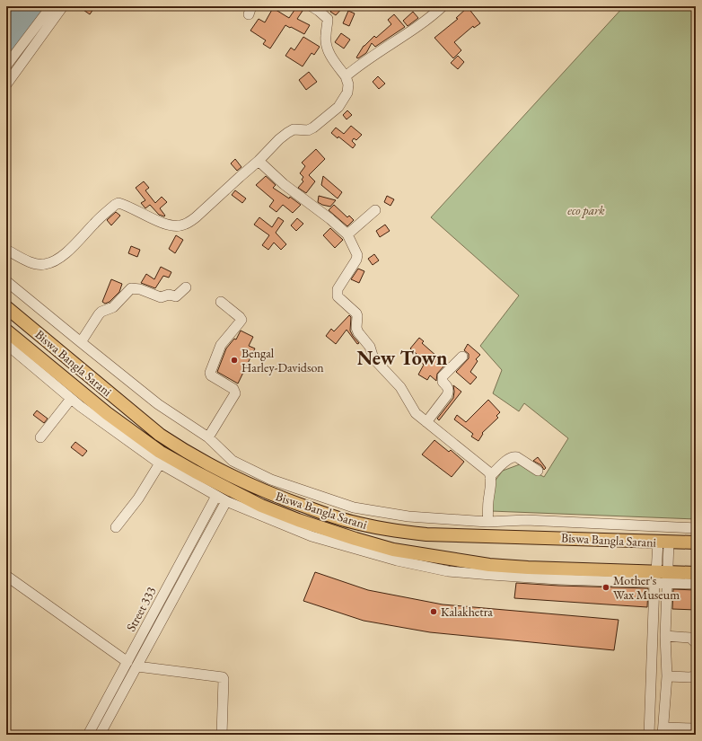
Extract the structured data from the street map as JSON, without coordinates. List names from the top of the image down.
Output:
{
  "streets": {
    "main road": ["Biswa Bangla Sarani"],
    "street": ["Street 333"]
  },
  "districts": ["New Town"],
  "parks": ["eco park"],
  "places": ["Bengal Harley-Davidson", "Mother's Wax Museum", "Kalakhetra"]
}
